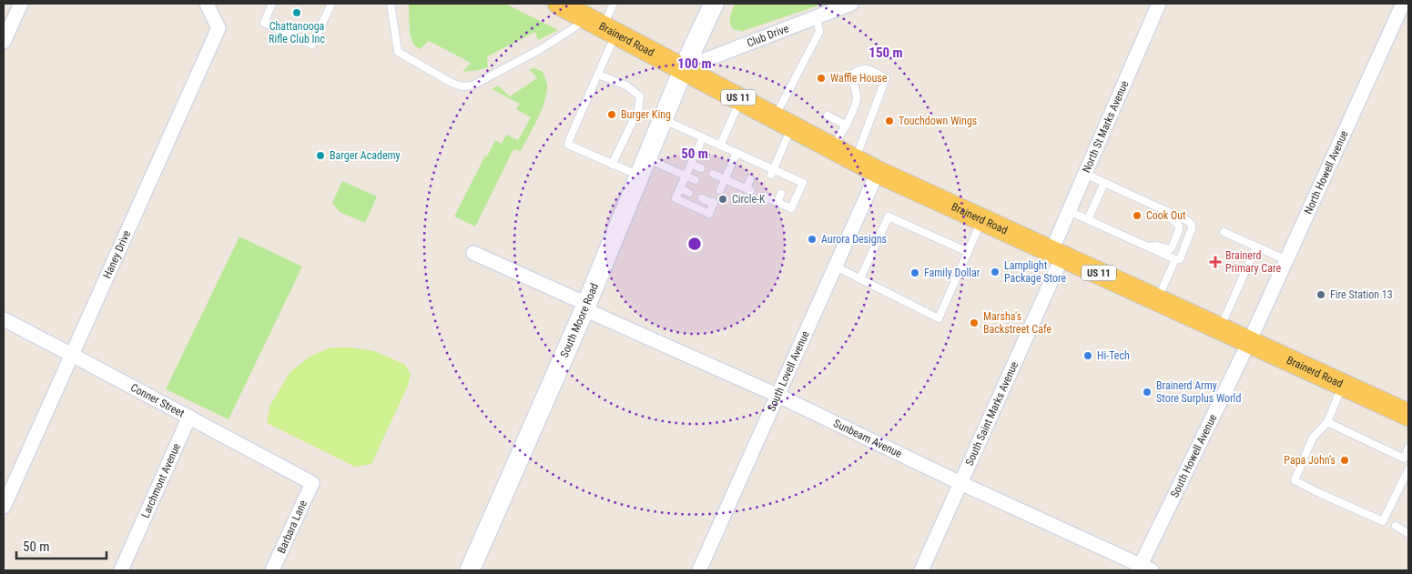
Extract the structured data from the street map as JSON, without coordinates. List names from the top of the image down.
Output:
{
  "streets": {
    "main road": ["Brainerd Road", "US 11", "South Moore Road"],
    "street": [
      "Club Drive",
      "North St Marks Avenue",
      "North Howell Avenue",
      "Haney Drive",
      "South Lovell Avenue",
      "Conner Street",
      "South Saint Marks Avenue",
      "Sunbeam Avenue",
      "South Howell Avenue",
      "Larchmont Avenue",
      "Barbara Lane"
    ]
  },
  "crossings": [
    ["Club Drive", "Brainerd Road"],
    ["Club Drive", "South Moore Road"],
    ["Brainerd Road", "North St Marks Avenue"],
    ["Brainerd Road", "North Howell Avenue"],
    ["Brainerd Road", "South Moore Road"],
    ["Brainerd Road", "South Lovell Avenue"],
    ["Brainerd Road", "South Saint Marks Avenue"],
    ["Brainerd Road", "South Howell Avenue"],
    ["North St Marks Avenue", "South Saint Marks Avenue"],
    ["North Howell Avenue", "South Howell Avenue"],
    ["Haney Drive", "Conner Street"],
    ["South Moore Road", "Sunbeam Avenue"],
    ["South Lovell Avenue", "Sunbeam Avenue"],
    ["Conner Street", "Larchmont Avenue"],
    ["Conner Street", "Barbara Lane"],
    ["South Saint Marks Avenue", "Sunbeam Avenue"],
    ["Sunbeam Avenue", "South Howell Avenue"]
  ],
  "places": {
    "other": [
      "Chattanooga Rifle Club Inc",
      "Waffle House",
      "Burger King",
      "Touchdown Wings",
      "Barger Academy",
      "Circle-K",
      "Cook Out",
      "Aurora Designs",
      "Lamplight Package Store",
      "Family Dollar",
      "Fire Station 13",
      "Marsha's Backstreet Cafe",
      "Hi-Tech",
      "Brainerd Army Store Surplus World",
      "Papa John's"
    ],
    "health": ["Brainerd Primary Care"]
  },
  "scale_bar": "50 m",
  "rings": ["150 m", "100 m", "50 m"]
}
